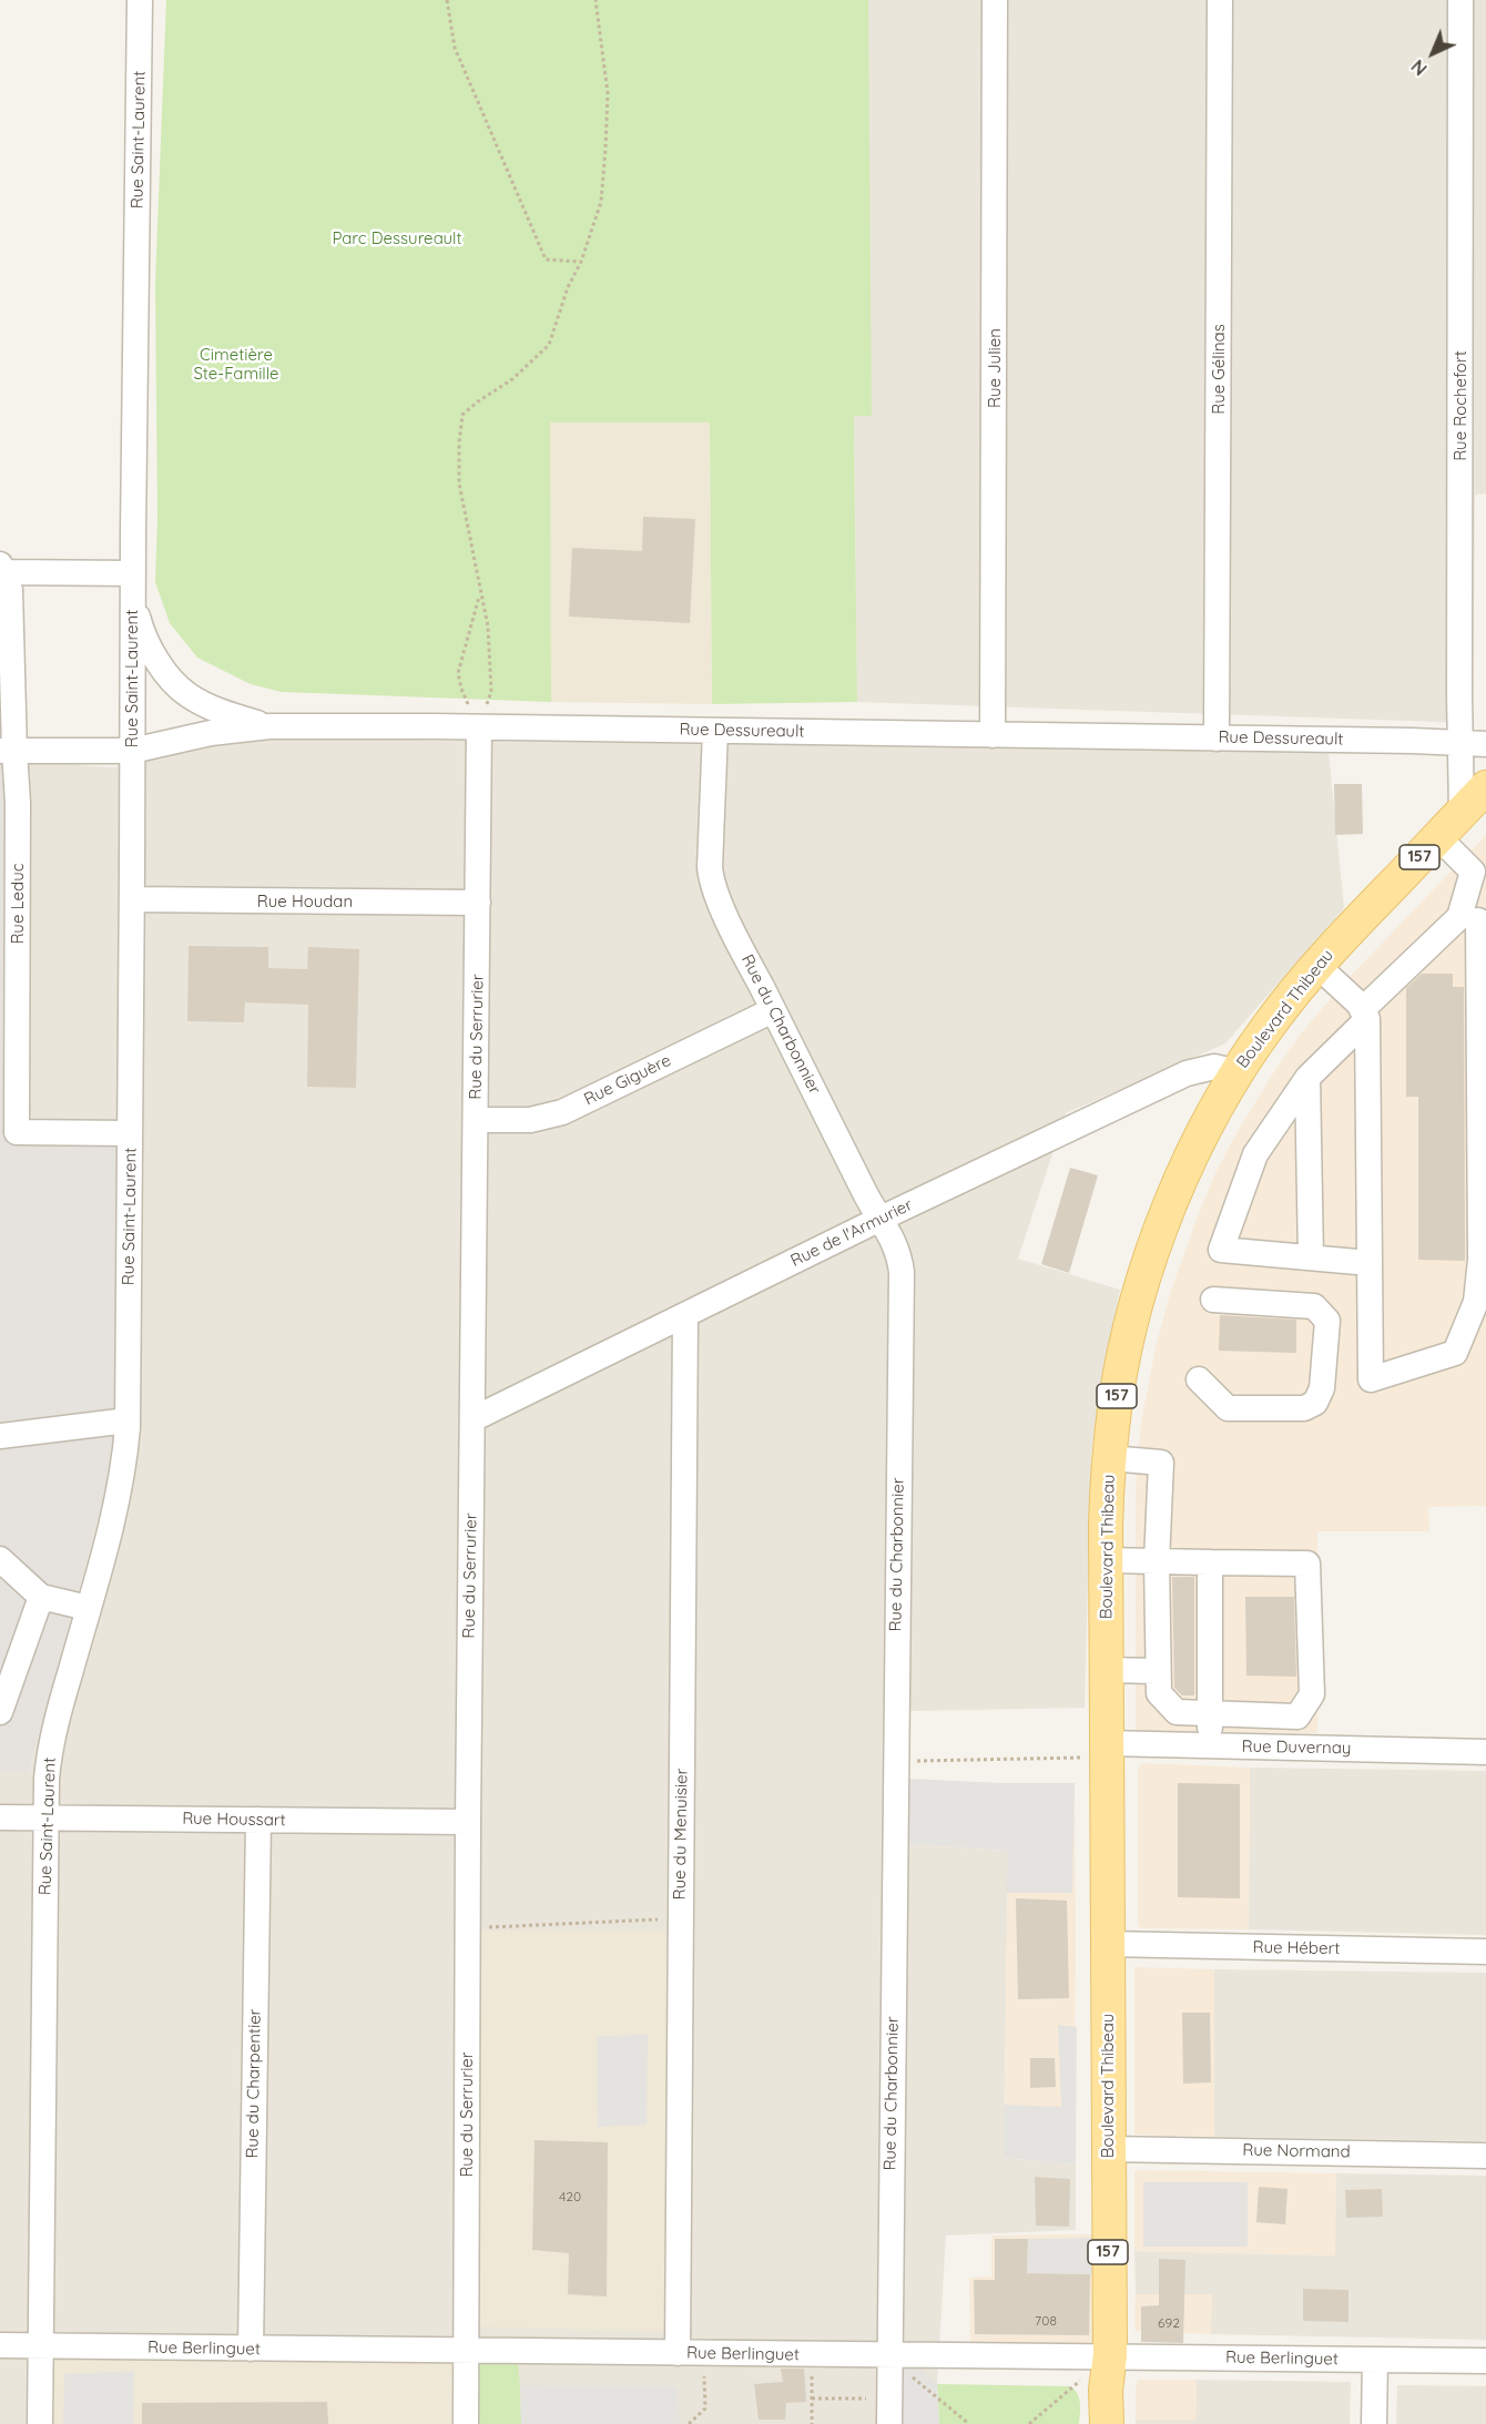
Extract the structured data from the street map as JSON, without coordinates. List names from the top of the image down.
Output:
{
  "streets": {
    "main road": ["157", "Boulevard Thibeau"],
    "street": [
      "Rue Saint-Laurent",
      "Rue Julien",
      "Rue Gélinas",
      "Rue Rochefort",
      "Rue Dessureault",
      "Rue Houdan",
      "Rue Leduc",
      "Rue du Charbonnier",
      "Rue du Serrurier",
      "Rue Giguère",
      "Rue de l'Armurier",
      "Rue Duvernay",
      "Rue Houssart",
      "Rue du Menuisier",
      "Rue Hébert",
      "Rue du Charpentier",
      "Rue Normand",
      "Rue Berlinguet"
    ]
  },
  "crossings": [
    ["Rue Saint-Laurent", "Rue Dessureault"],
    ["Rue Saint-Laurent", "Rue Houdan"],
    ["Rue Saint-Laurent", "Rue Leduc"],
    ["Rue Saint-Laurent", "Rue Houssart"],
    ["Rue Saint-Laurent", "Rue Berlinguet"],
    ["Rue Julien", "Rue Dessureault"],
    ["Rue Gélinas", "Rue Dessureault"],
    ["Rue Rochefort", "Rue Dessureault"],
    ["Rue Rochefort", "Boulevard Thibeau"],
    ["Rue Dessureault", "Rue Leduc"],
    ["Rue Dessureault", "Rue du Charbonnier"],
    ["Rue Dessureault", "Rue du Serrurier"],
    ["Rue Houdan", "Rue du Serrurier"],
    ["Boulevard Thibeau", "Rue de l'Armurier"],
    ["Boulevard Thibeau", "Rue Duvernay"],
    ["Boulevard Thibeau", "Rue Hébert"],
    ["Boulevard Thibeau", "Rue Normand"],
    ["Boulevard Thibeau", "Rue Berlinguet"],
    ["Rue du Charbonnier", "Rue Giguère"],
    ["Rue du Charbonnier", "Rue de l'Armurier"],
    ["Rue du Charbonnier", "Rue Berlinguet"],
    ["Rue du Serrurier", "Rue Giguère"],
    ["Rue du Serrurier", "Rue de l'Armurier"],
    ["Rue du Serrurier", "Rue Houssart"],
    ["Rue du Serrurier", "Rue Berlinguet"],
    ["Rue de l'Armurier", "Rue du Menuisier"],
    ["Rue Houssart", "Rue du Charpentier"],
    ["Rue du Menuisier", "Rue Berlinguet"],
    ["Rue du Charpentier", "Rue Berlinguet"]
  ],
  "parks": ["Parc Dessureault", "Cimetière Ste-Famille"],
  "house_numbers": ["420", "708", "692"],
  "north": "bottom left"
}
